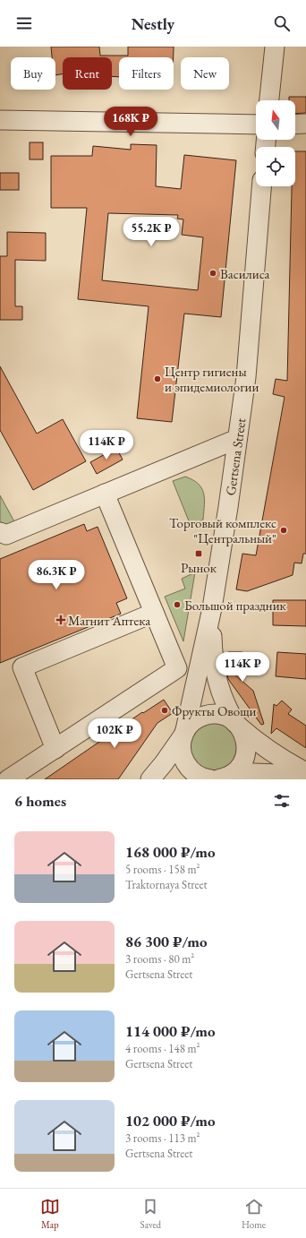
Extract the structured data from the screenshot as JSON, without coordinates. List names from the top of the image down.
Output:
{
  "streets": {
    "street": ["Gertsena Street"]
  },
  "places": {
    "other": [
      "Василиса",
      "Центр гигиены и эпидемиологии",
      "Торговый комплекс \"Центральный\"",
      "Большой праздник",
      "Фрукты Овощи"
    ],
    "transit": ["Рынок"],
    "health": ["Магнит Аптека"]
  },
  "north": "top",
  "page": {
    "header": "Nestly",
    "chip": [
      "Buy",
      "Rent",
      "Filters",
      "New"
    ],
    "price": [
      "168K ₽",
      "55.2K ₽",
      "114K ₽",
      "86.3K ₽",
      "114K ₽",
      "102K ₽"
    ],
    "heading": "6 homes",
    "list": [
      {
        "name": "168 000 ₽/mo",
        "note": "5 rooms · 158 m² · Traktornaya Street"
      },
      {
        "name": "86 300 ₽/mo",
        "note": "3 rooms · 80 m² · Gertsena Street"
      },
      {
        "name": "114 000 ₽/mo",
        "note": "4 rooms · 148 m² · Gertsena Street"
      },
      {
        "name": "102 000 ₽/mo",
        "note": "3 rooms · 113 m² · Gertsena Street"
      }
    ],
    "tabs": ["Map", "Saved", "Home"]
  }
}
